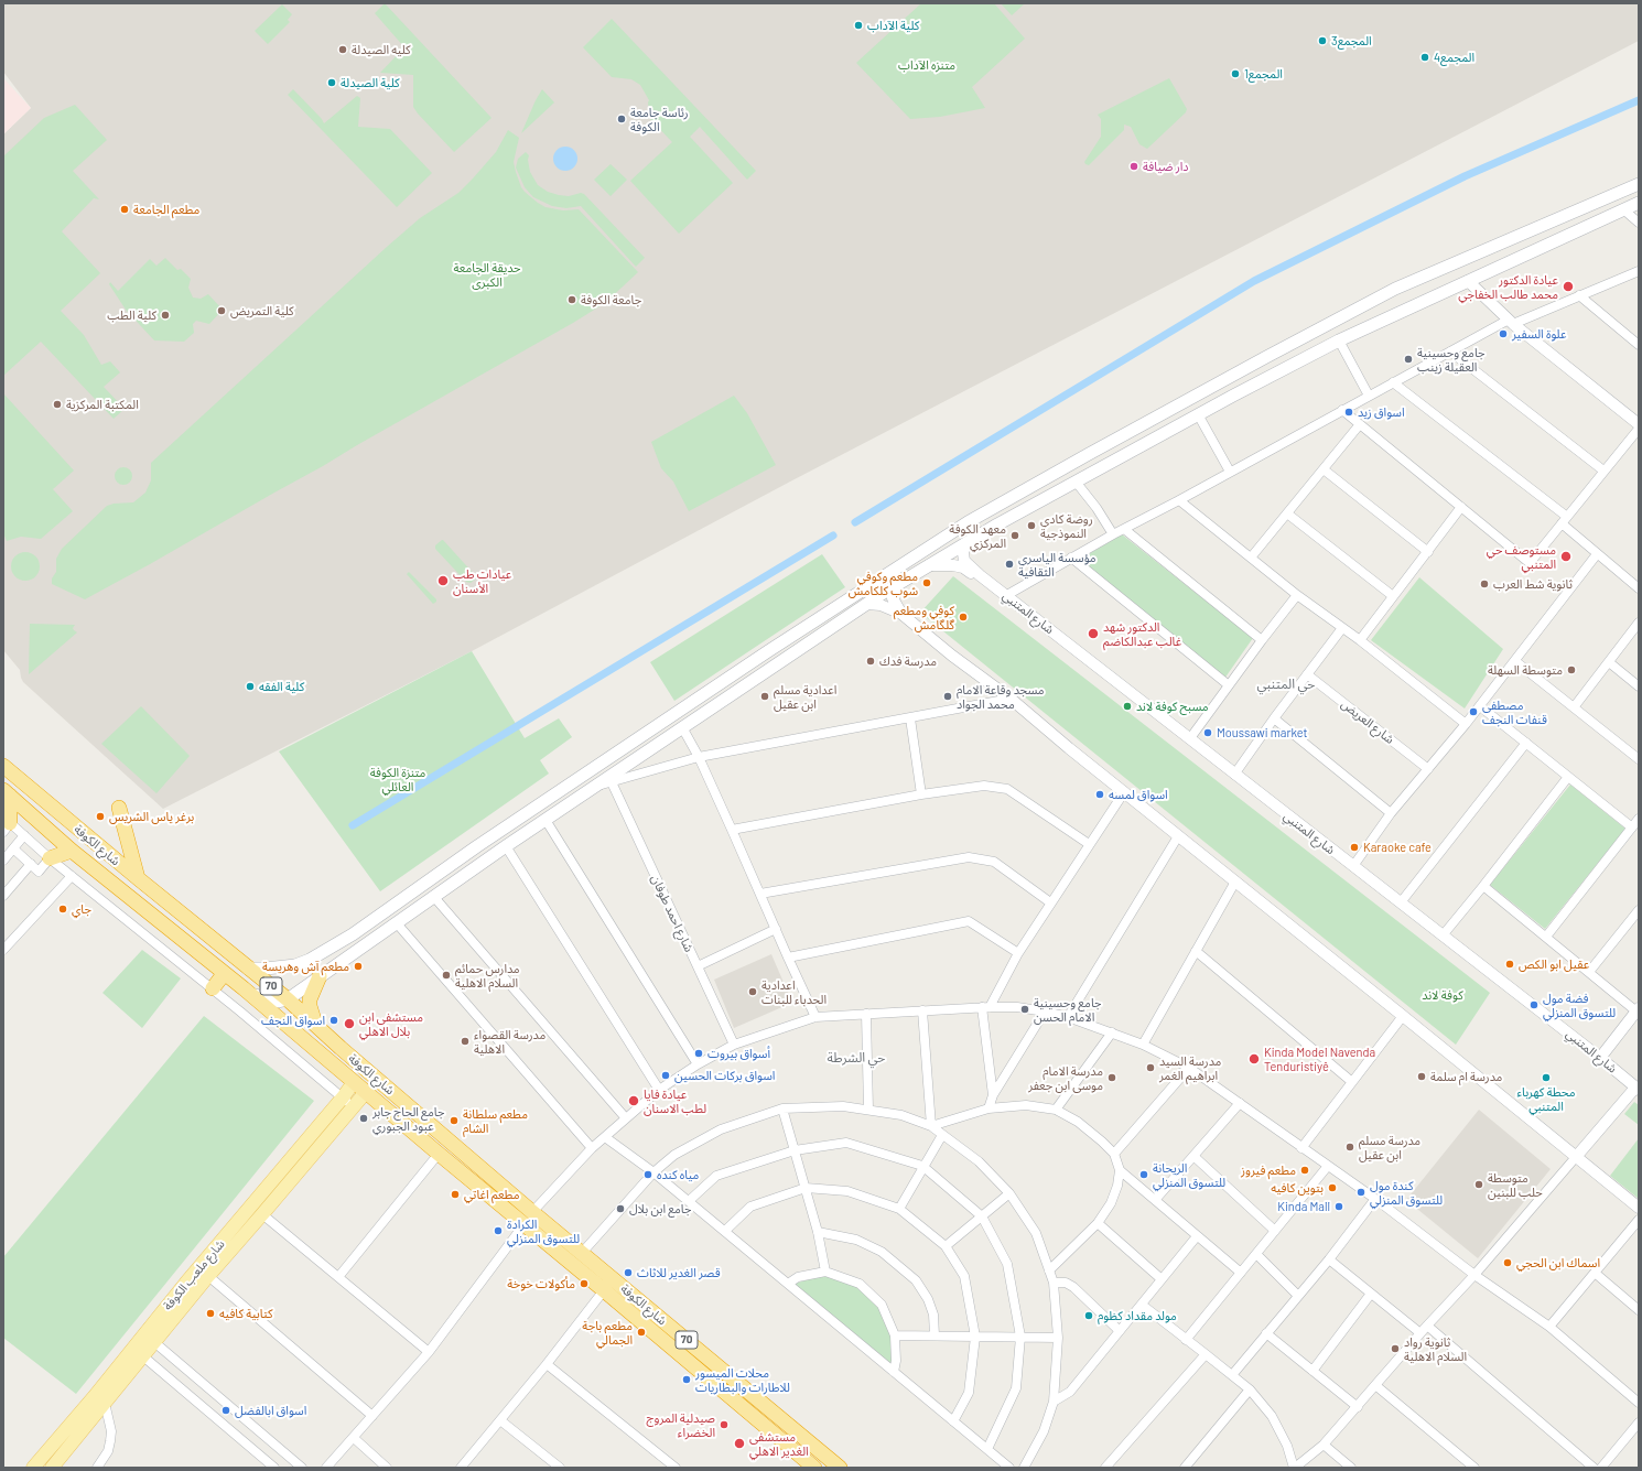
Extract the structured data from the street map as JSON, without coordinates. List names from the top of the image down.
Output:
{
  "streets": {
    "highway": ["شارع الكوفة", "70"],
    "main road": ["شارع ملعب الكوفة"],
    "street": ["شارع المتنبي", "شارع العريض", "شارع احمد طوفان"]
  },
  "crossings": [
    ["شارع الكوفة", "شارع ملعب الكوفة"]
  ],
  "districts": ["حي المتنبي", "حي الشرطة"],
  "parks": [
    "متنزه الآداب",
    "حديقة الجامعة الكبرى",
    "متنزة الكوفة العائلي",
    "كوفة لاند"
  ],
  "places": [
    "كلية الآداب",
    "المجمع3",
    "كليه الصيدلة",
    "المجمع4",
    "المجمع1",
    "كلية الصيدلة",
    "رئاسة جامعة الكوفة",
    "دار ضيافة",
    "مطعم الجامعة",
    "عيادة الدكتور محمد طالب الخفاجي",
    "جامعة الكوفة",
    "كلية التمريض",
    "كلية الطب",
    "علوة السفير",
    "جامع وحسينية العقيلة زينب",
    "المكتبة المركزية",
    "اسواق زيد",
    "روضة كادي النموذجية",
    "معهد الكوفة المركزي",
    "مستوصف حي المتنبي",
    "مؤسسة الياسري الثقافية",
    "عيادات طب الأسنان",
    "مطعم وكوفي شوب كلكامش",
    "ثانوية شط العرب",
    "كوفي ومطعم گلگامش",
    "الدكتور شهد غالب عبدالكاضم",
    "مدرسة فدك",
    "متوسطة السهلة",
    "كلية الفقه",
    "اعدادية مسلم ابن عقيل",
    "مسجد وقاعة الامام محمد الجواد",
    "مسبح كوفة لاند",
    "مصطفى قنفات النجف",
    "Moussawi market",
    "اسواق لمسه",
    "برغر ياس الشريس",
    "Karaoke cafe",
    "جاي",
    "عقيل ابو الكص",
    "مطعم آش وهريسة",
    "مدارس حمائم السلام الاهلية",
    "اعدادية الحدباء للبنات",
    "فضة مول للتسوق المنزلي",
    "جامع وحسينية الامام الحسن",
    "اسواق النجف",
    "مستشفى ابن بلال الاهلي",
    "مدرسة القصواء الاهلية",
    "أسواق بيروت",
    "Kinda Model Navenda Tenduristiyê",
    "مدرسة السيد ابراهيم الغمر",
    "اسواق بركات الحسين",
    "مدرسة ام سلمة",
    "مدرسة الامام موسى ابن جعفر",
    "محطة كهرباء المتنبي",
    "عيادة فايا لطب الاسنان",
    "جامع الحاج جابر عبود الجبوري",
    "مطعم سلطانة الشام",
    "مدرسة مسلم ابن عقيل",
    "مطعم فيروز",
    "مياه كنده",
    "الريحانة للتسوق المنزلي",
    "متوسطة حلب للبنين",
    "بتوين كافيه",
    "كندة مول للتسوق المنزلي",
    "مطعم اغاتي",
    "Kinda Mall",
    "جامع ابن بلال",
    "الكرادة للتسوق المنزلي",
    "اسماك ابن الحجي",
    "قصر الغدير للاثاث",
    "مأكولات خوخة",
    "كتابية كافيه",
    "مولد مقداد كظوم",
    "مطعم باجة الجمالي",
    "ثانوية رواد السلام الاهلية",
    "محلات الميسور للاطارات والبطاريات",
    "اسواق ابالفضل",
    "صيدلية المروج الخضراء",
    "مستشفى الغدير الاهلي"
  ]
}
